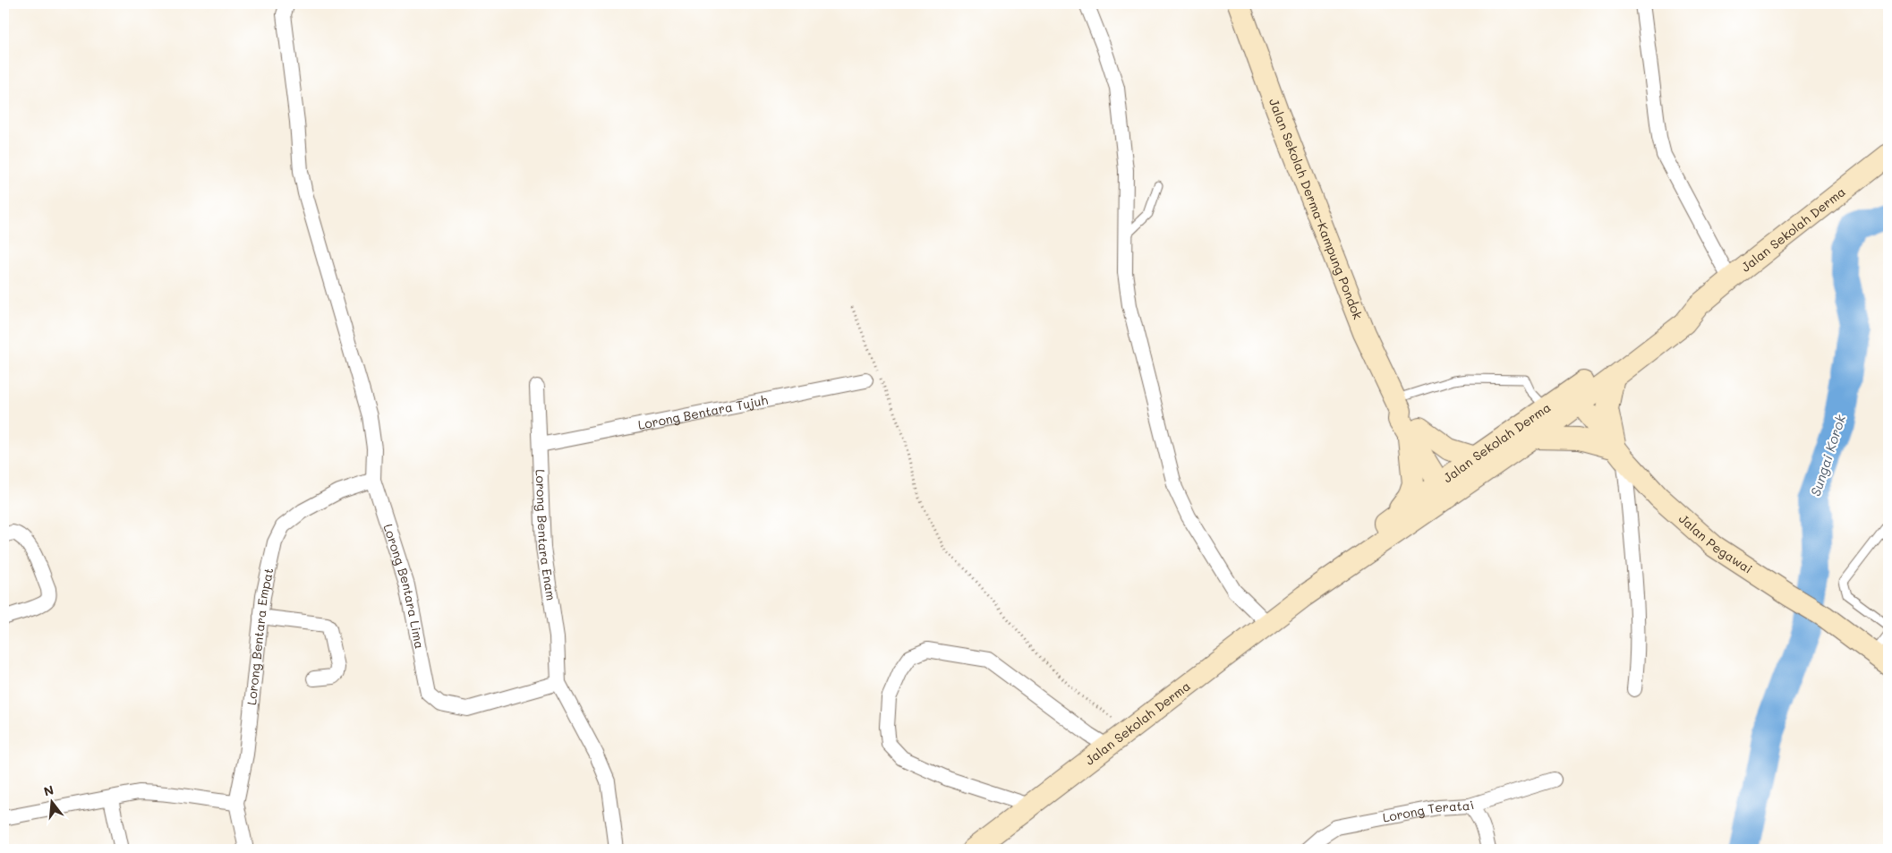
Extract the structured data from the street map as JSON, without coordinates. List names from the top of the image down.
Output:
{
  "streets": {
    "street": [
      "Jalan Sekolah Derma-Kampung Pondok",
      "Jalan Sekolah Derma",
      "Lorong Bentara Tujuh",
      "Lorong Bentara Enam",
      "Jalan Pegawai",
      "Lorong Bentara Lima",
      "Lorong Bentara Empat",
      "Lorong Teratai"
    ]
  },
  "crossings": [
    ["Jalan Sekolah Derma-Kampung Pondok", "Jalan Sekolah Derma"],
    ["Jalan Sekolah Derma", "Jalan Pegawai"],
    ["Lorong Bentara Tujuh", "Lorong Bentara Enam"],
    ["Lorong Bentara Enam", "Lorong Bentara Lima"],
    ["Lorong Bentara Lima", "Lorong Bentara Empat"]
  ],
  "water": ["Sungai Korok"],
  "north": "top"
}
